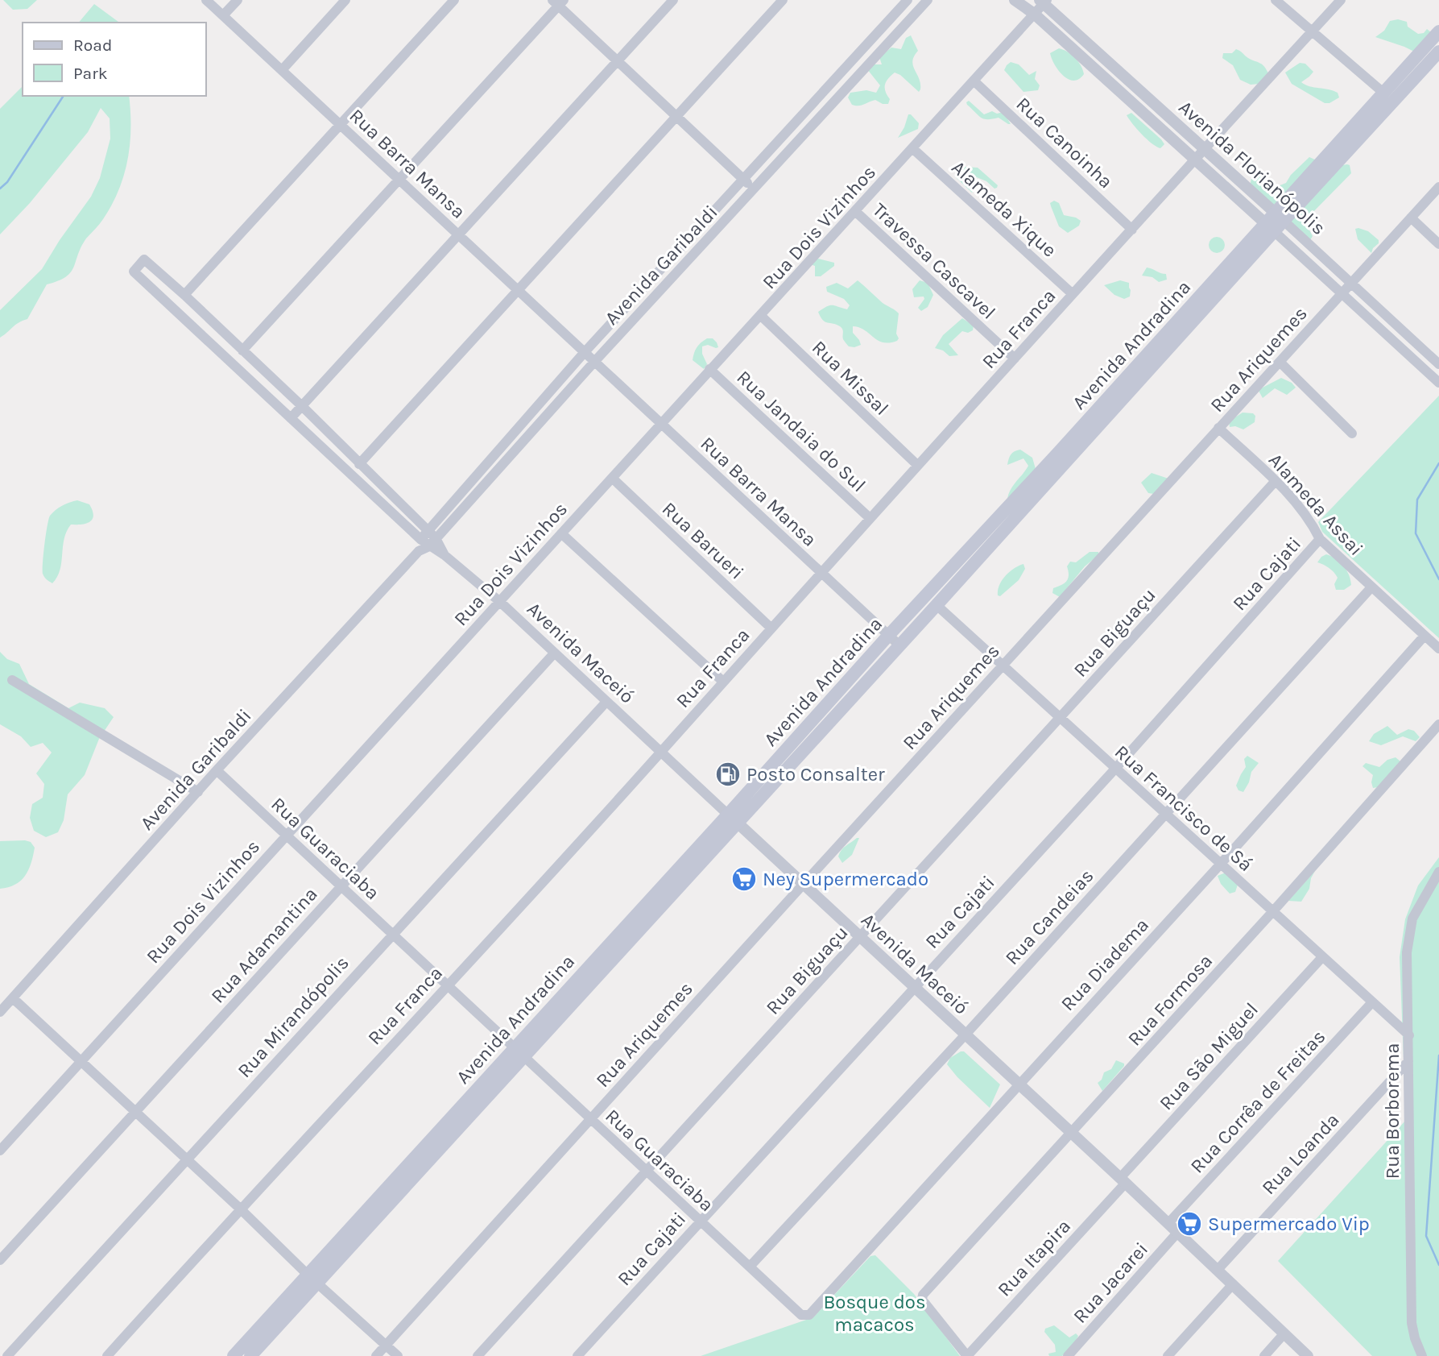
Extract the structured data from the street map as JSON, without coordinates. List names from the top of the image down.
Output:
{
  "streets": {
    "main road": ["Avenida Andradina"],
    "street": [
      "Rua Canoinha",
      "Rua Barra Mansa",
      "Avenida Florianópolis",
      "Alameda Xique",
      "Rua Dois Vizinhos",
      "Travessa Cascavel",
      "Avenida Garibaldi",
      "Rua Franca",
      "Rua Ariquemes",
      "Rua Missal",
      "Rua Jandaia do Sul",
      "Alameda Assai",
      "Rua Barueri",
      "Rua Cajati",
      "Rua Biguaçu",
      "Avenida Maceió",
      "Rua Francisco de Sá",
      "Rua Guaraciaba",
      "Rua Candeias",
      "Rua Adamantina",
      "Rua Diadema",
      "Rua Formosa",
      "Rua Mirandópolis",
      "Rua São Miguel",
      "Rua Corrêa de Freitas",
      "Rua Borborema",
      "Rua Loanda",
      "Rua Itapira",
      "Rua Jacarei"
    ]
  },
  "crossings": [
    ["Rua Canoinha", "Rua Dois Vizinhos"],
    ["Rua Canoinha", "Rua Franca"],
    ["Rua Barra Mansa", "Rua Dois Vizinhos"],
    ["Rua Barra Mansa", "Avenida Garibaldi"],
    ["Rua Barra Mansa", "Rua Franca"],
    ["Rua Barra Mansa", "Avenida Andradina"],
    ["Avenida Florianópolis", "Rua Dois Vizinhos"],
    ["Avenida Florianópolis", "Rua Franca"],
    ["Avenida Florianópolis", "Avenida Andradina"],
    ["Avenida Florianópolis", "Rua Ariquemes"],
    ["Alameda Xique", "Rua Dois Vizinhos"],
    ["Alameda Xique", "Rua Franca"],
    ["Rua Dois Vizinhos", "Travessa Cascavel"],
    ["Rua Dois Vizinhos", "Rua Missal"],
    ["Rua Dois Vizinhos", "Rua Jandaia do Sul"],
    ["Rua Dois Vizinhos", "Rua Barueri"],
    ["Rua Dois Vizinhos", "Avenida Maceió"],
    ["Rua Dois Vizinhos", "Rua Guaraciaba"],
    ["Travessa Cascavel", "Rua Franca"],
    ["Avenida Garibaldi", "Avenida Maceió"],
    ["Avenida Garibaldi", "Rua Guaraciaba"],
    ["Rua Franca", "Rua Missal"],
    ["Rua Franca", "Rua Jandaia do Sul"],
    ["Rua Franca", "Rua Barueri"],
    ["Rua Franca", "Avenida Maceió"],
    ["Rua Franca", "Rua Guaraciaba"],
    ["Avenida Andradina", "Avenida Maceió"],
    ["Avenida Andradina", "Rua Francisco de Sá"],
    ["Avenida Andradina", "Rua Guaraciaba"],
    ["Rua Ariquemes", "Alameda Assai"],
    ["Rua Ariquemes", "Avenida Maceió"],
    ["Rua Ariquemes", "Rua Francisco de Sá"],
    ["Rua Ariquemes", "Rua Guaraciaba"],
    ["Alameda Assai", "Rua Cajati"],
    ["Alameda Assai", "Rua Biguaçu"],
    ["Alameda Assai", "Rua Candeias"],
    ["Alameda Assai", "Rua Diadema"],
    ["Rua Cajati", "Avenida Maceió"],
    ["Rua Cajati", "Rua Francisco de Sá"],
    ["Rua Cajati", "Rua Guaraciaba"],
    ["Rua Biguaçu", "Avenida Maceió"],
    ["Rua Biguaçu", "Rua Francisco de Sá"],
    ["Rua Biguaçu", "Rua Guaraciaba"],
    ["Avenida Maceió", "Rua Candeias"],
    ["Avenida Maceió", "Rua Adamantina"],
    ["Avenida Maceió", "Rua Diadema"],
    ["Avenida Maceió", "Rua Formosa"],
    ["Avenida Maceió", "Rua Mirandópolis"],
    ["Avenida Maceió", "Rua São Miguel"],
    ["Avenida Maceió", "Rua Corrêa de Freitas"],
    ["Avenida Maceió", "Rua Loanda"],
    ["Avenida Maceió", "Rua Itapira"],
    ["Avenida Maceió", "Rua Jacarei"],
    ["Rua Francisco de Sá", "Rua Candeias"],
    ["Rua Francisco de Sá", "Rua Diadema"],
    ["Rua Francisco de Sá", "Rua Formosa"],
    ["Rua Francisco de Sá", "Rua São Miguel"],
    ["Rua Francisco de Sá", "Rua Corrêa de Freitas"],
    ["Rua Francisco de Sá", "Rua Borborema"],
    ["Rua Guaraciaba", "Rua Candeias"],
    ["Rua Guaraciaba", "Rua Adamantina"],
    ["Rua Guaraciaba", "Rua Diadema"],
    ["Rua Guaraciaba", "Rua Mirandópolis"],
    ["Rua Formosa", "Rua Itapira"],
    ["Rua São Miguel", "Rua Itapira"],
    ["Rua Borborema", "Rua Loanda"]
  ],
  "parks": ["Bosque dos macacos"],
  "places": {
    "fuel station": ["Posto Consalter"],
    "supermarket": ["Ney Supermercado", "Supermercado Vip"]
  },
  "legend": ["Road", "Park"]
}
